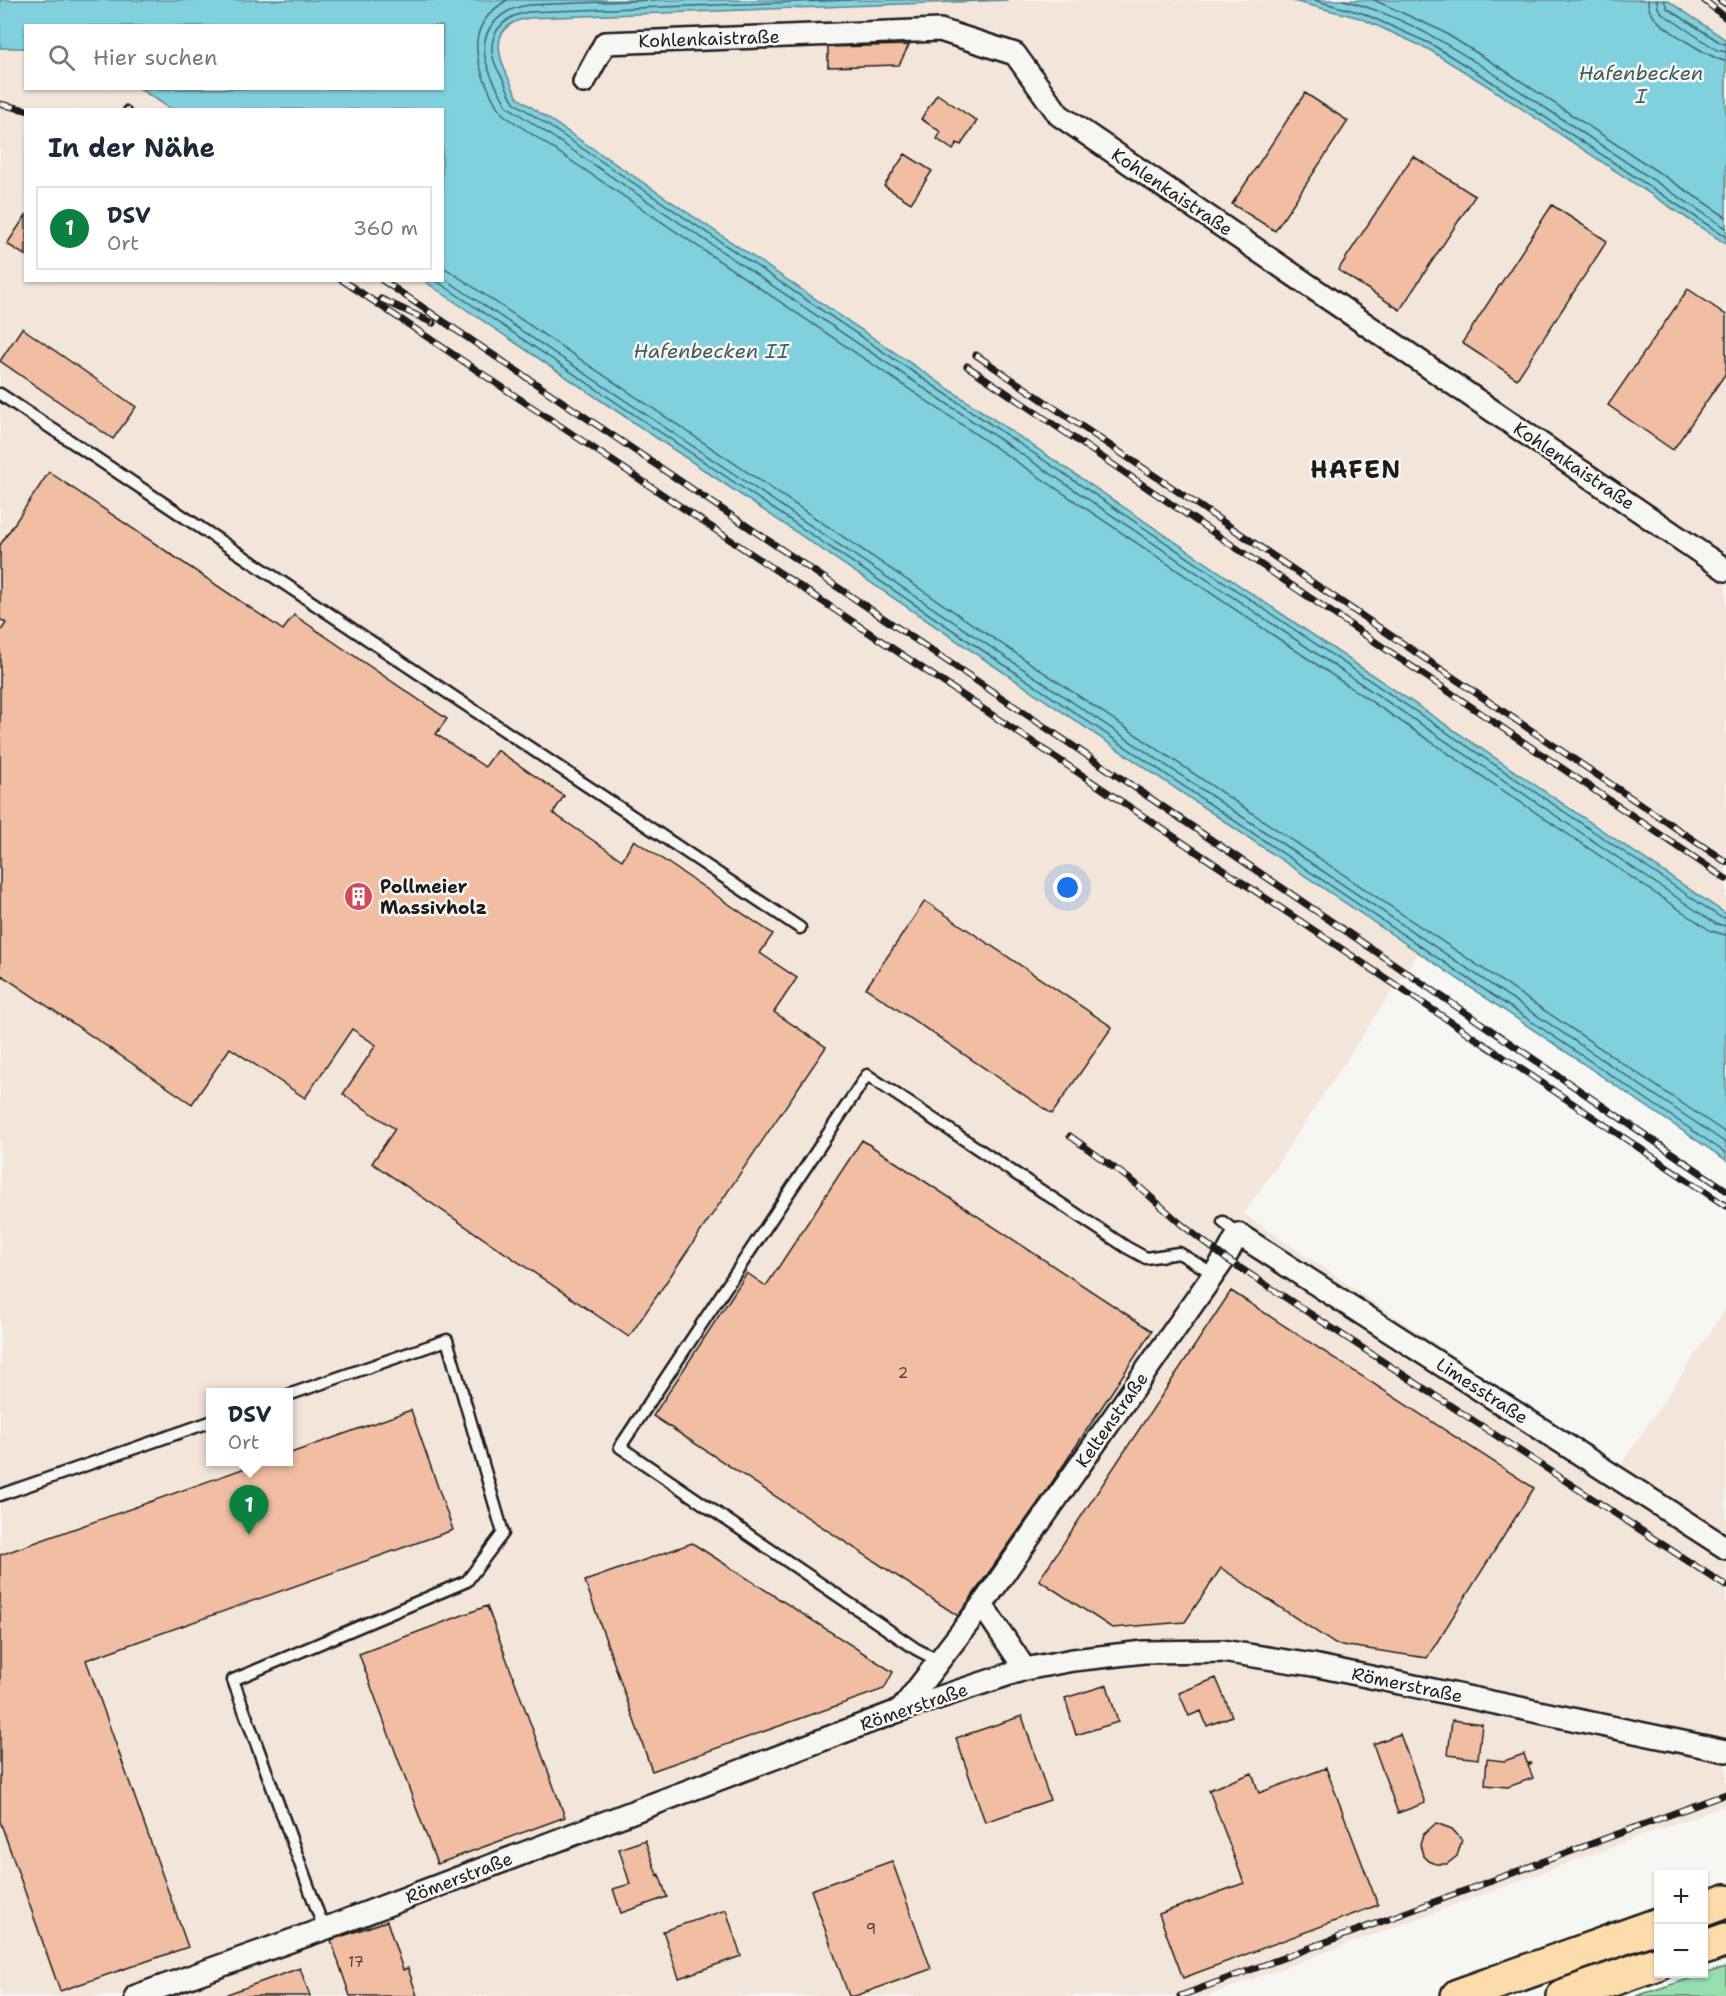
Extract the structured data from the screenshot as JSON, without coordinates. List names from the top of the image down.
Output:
{
  "streets": {
    "street": [
      "Kohlenkaistraße",
      "Limesstraße",
      "Keltenstraße",
      "Römerstraße"
    ]
  },
  "crossings": [
    ["Limesstraße", "Keltenstraße"],
    ["Keltenstraße", "Römerstraße"]
  ],
  "districts": ["HAFEN"],
  "water": ["Hafenbecken I", "Hafenbecken II"],
  "places": {
    "building": ["Pollmeier Massivholz"]
  },
  "house_numbers": ["2", "9", "17"],
  "page": {
    "search": "Hier suchen",
    "heading": "In der Nähe",
    "list": [
      {
        "mark": "1",
        "name": "DSV",
        "note": "Ort",
        "value": "360 m"
      }
    ],
    "popup": ["DSV", "Ort"],
    "pins": "1",
    "map_buttons": ["+", "−"]
  }
}
